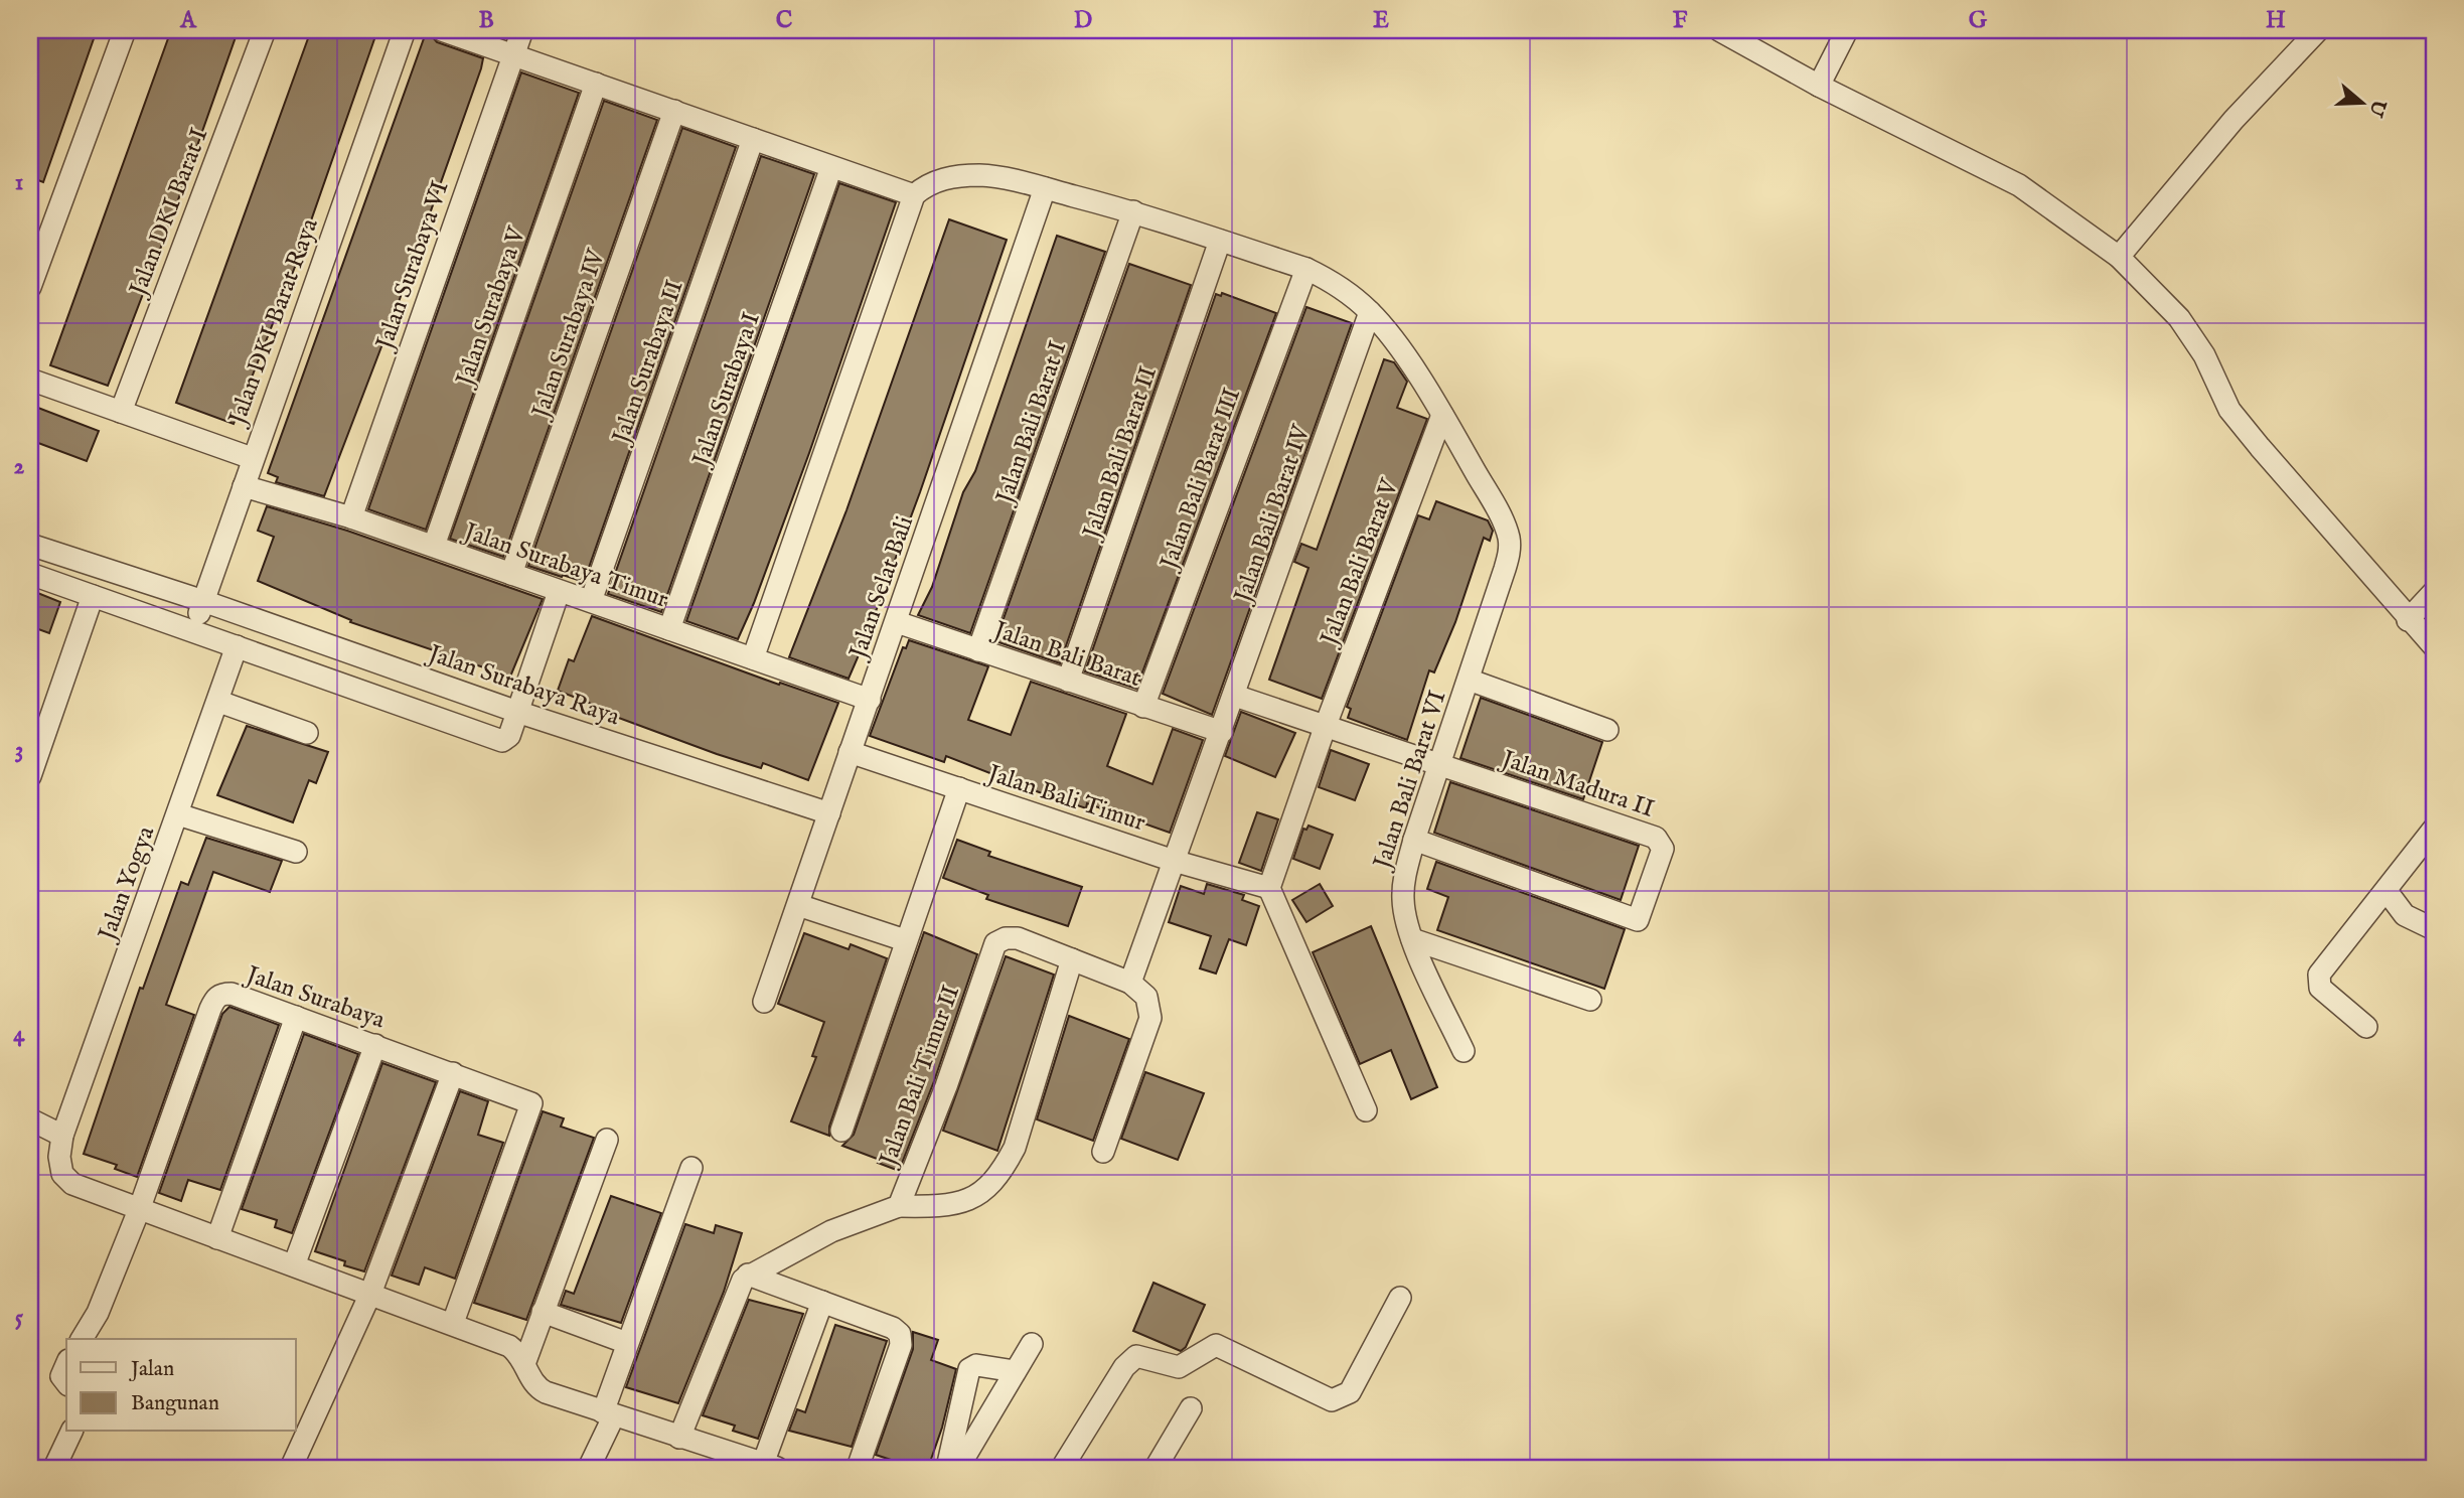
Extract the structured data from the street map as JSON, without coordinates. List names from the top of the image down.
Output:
{
  "streets": {
    "street": [
      "Jalan DKI Barat I",
      "Jalan Surabaya VI",
      "Jalan Surabaya V",
      "Jalan DKI Barat Raya",
      "Jalan Surabaya IV",
      "Jalan Surabaya II",
      "Jalan Surabaya I",
      "Jalan Bali Barat I",
      "Jalan Bali Barat II",
      "Jalan Bali Barat III",
      "Jalan Bali Barat IV",
      "Jalan Bali Barat V",
      "Jalan Surabaya Timur",
      "Jalan Selat Bali",
      "Jalan Bali Barat",
      "Jalan Surabaya Raya",
      "Jalan Bali Barat VI",
      "Jalan Madura II",
      "Jalan Bali Timur",
      "Jalan Yogya",
      "Jalan Surabaya",
      "Jalan Bali Timur II"
    ]
  },
  "crossings": [
    ["Jalan Surabaya VI", "Jalan Surabaya Timur"],
    ["Jalan Surabaya V", "Jalan Surabaya Timur"],
    ["Jalan DKI Barat Raya", "Jalan Surabaya Timur"],
    ["Jalan DKI Barat Raya", "Jalan Surabaya Raya"],
    ["Jalan Surabaya IV", "Jalan Surabaya Timur"],
    ["Jalan Surabaya II", "Jalan Surabaya Timur"],
    ["Jalan Surabaya I", "Jalan Surabaya Timur"],
    ["Jalan Bali Barat I", "Jalan Bali Barat"],
    ["Jalan Bali Barat I", "Jalan Bali Barat VI"],
    ["Jalan Bali Barat II", "Jalan Bali Barat"],
    ["Jalan Bali Barat II", "Jalan Bali Barat VI"],
    ["Jalan Bali Barat III", "Jalan Bali Barat"],
    ["Jalan Bali Barat III", "Jalan Bali Barat VI"],
    ["Jalan Bali Barat IV", "Jalan Bali Barat"],
    ["Jalan Bali Barat IV", "Jalan Bali Barat VI"],
    ["Jalan Bali Barat IV", "Jalan Bali Timur"],
    ["Jalan Bali Barat IV", "Jalan Bali Timur II"],
    ["Jalan Bali Barat V", "Jalan Bali Barat VI"],
    ["Jalan Bali Barat V", "Jalan Bali Timur"],
    ["Jalan Surabaya Timur", "Jalan Selat Bali"],
    ["Jalan Selat Bali", "Jalan Bali Barat"],
    ["Jalan Selat Bali", "Jalan Surabaya Raya"],
    ["Jalan Selat Bali", "Jalan Bali Barat VI"],
    ["Jalan Selat Bali", "Jalan Bali Timur"],
    ["Jalan Bali Barat VI", "Jalan Madura II"],
    ["Jalan Yogya", "Jalan Surabaya"]
  ],
  "legend": ["Jalan", "Bangunan"],
  "north": "right",
  "grid": {
    "columns": [
      "A",
      "B",
      "C",
      "D",
      "E",
      "F",
      "G",
      "H"
    ],
    "rows": [
      "1",
      "2",
      "3",
      "4",
      "5"
    ]
  }
}
